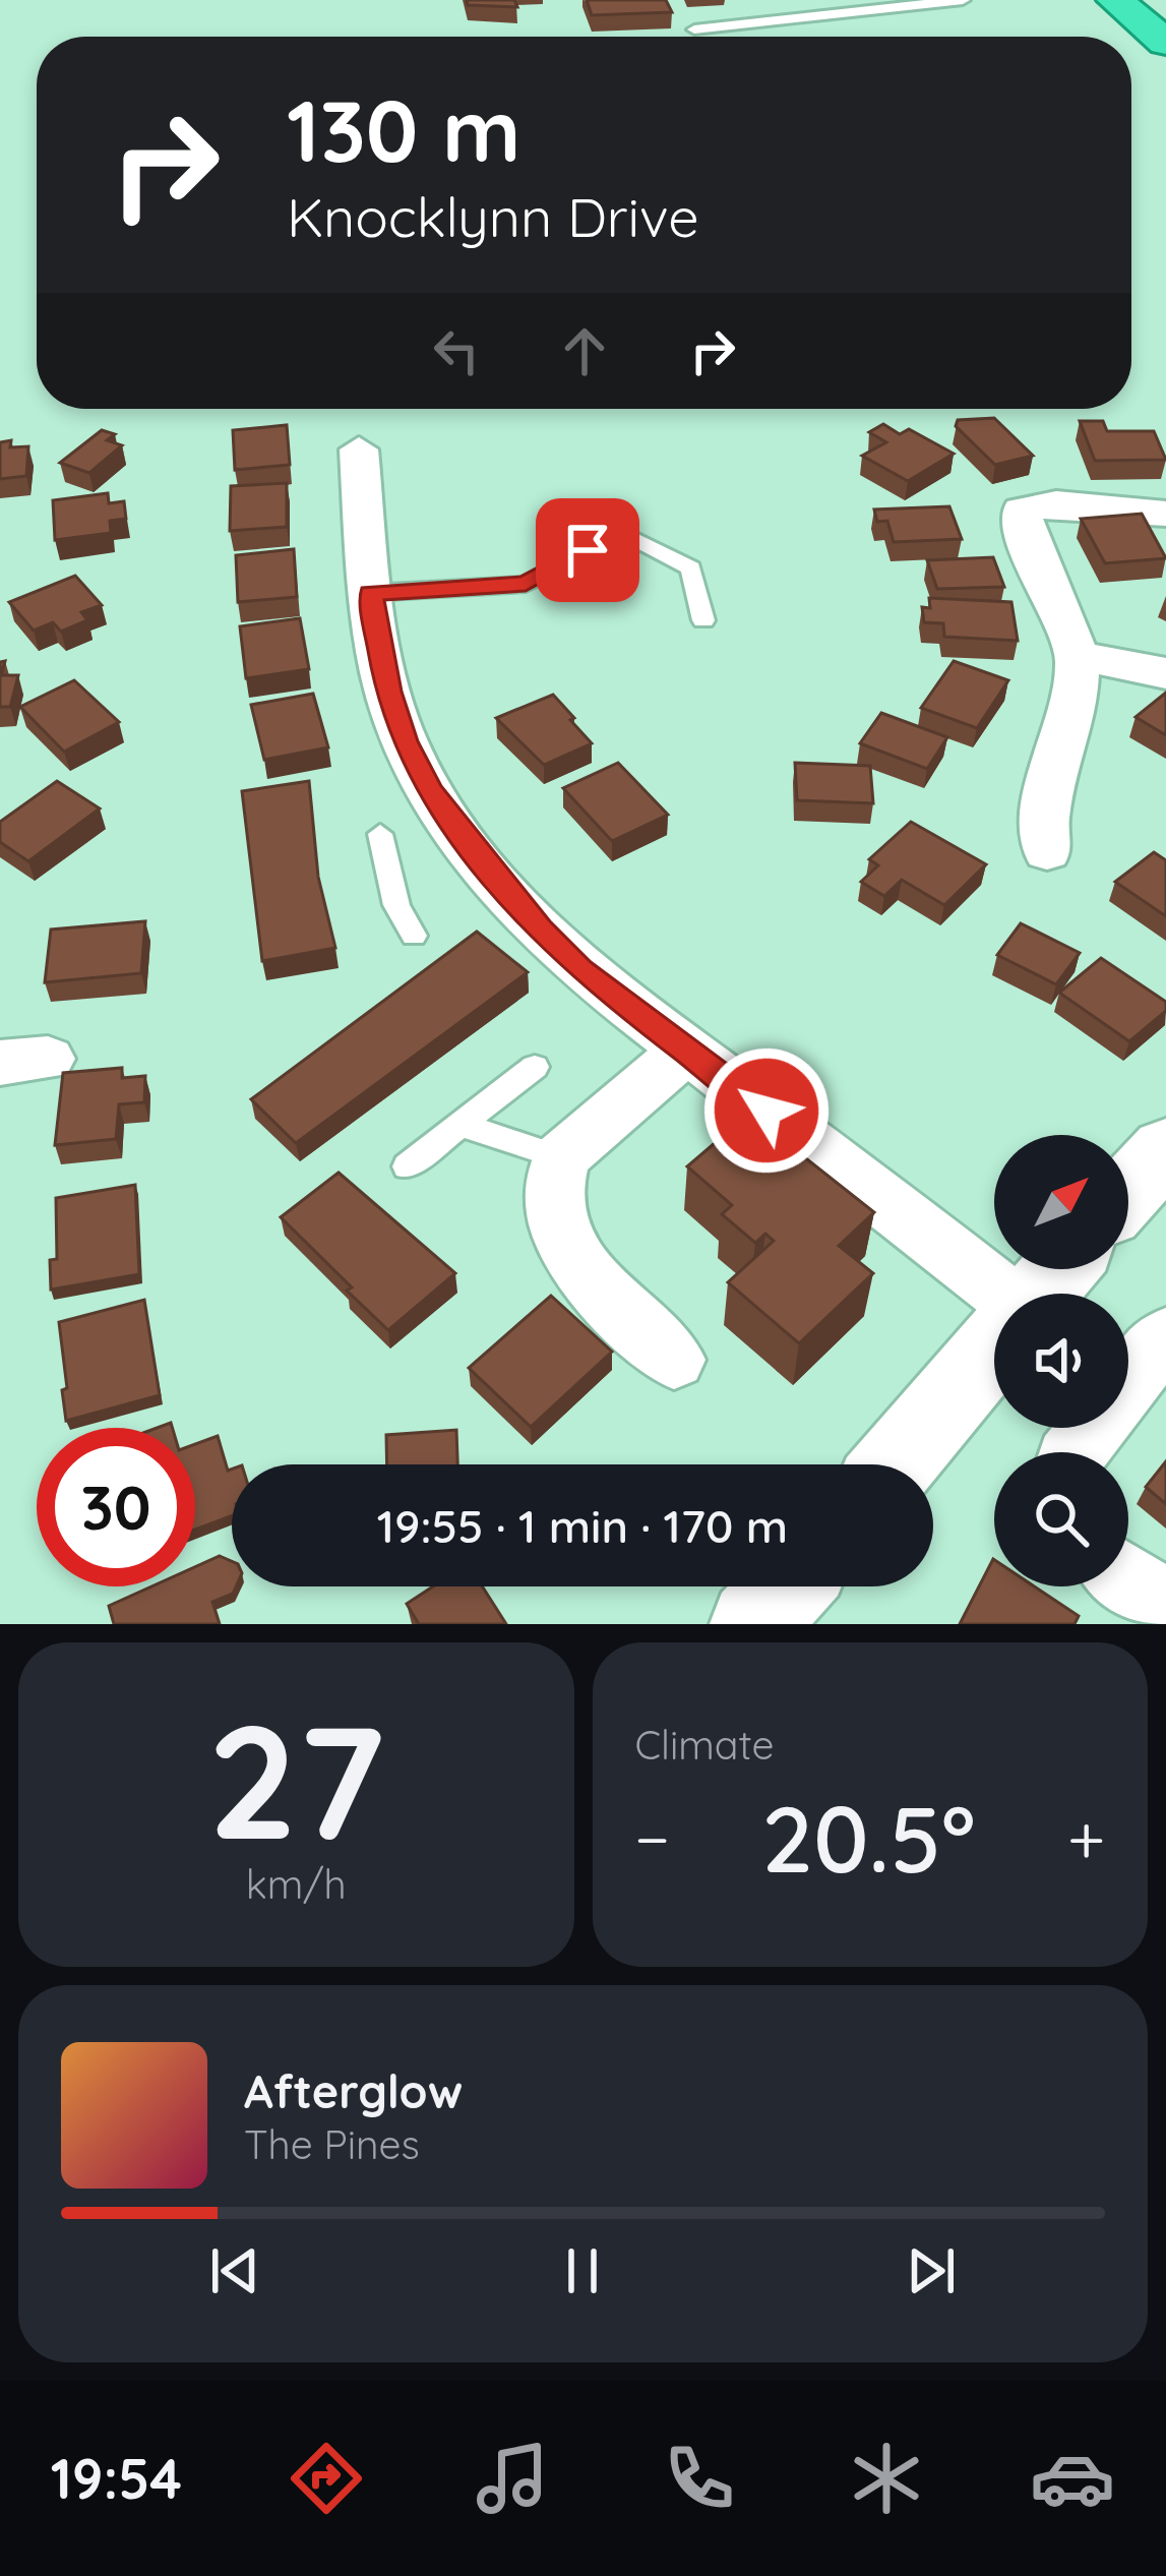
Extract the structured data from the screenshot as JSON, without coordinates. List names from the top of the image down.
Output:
{
  "north": "top right",
  "page": {
    "turn": ["130 m", "Knocklynn Drive"],
    "limit": "30",
    "trip": "19:55 · 1 min · 170 m",
    "tile": [
      ["27", "km/h"],
      "Climate"
    ],
    "heat": ["−", "20.5°", "+"],
    "song": ["Afterglow", "The Pines"],
    "tabs": "19:54"
  }
}
